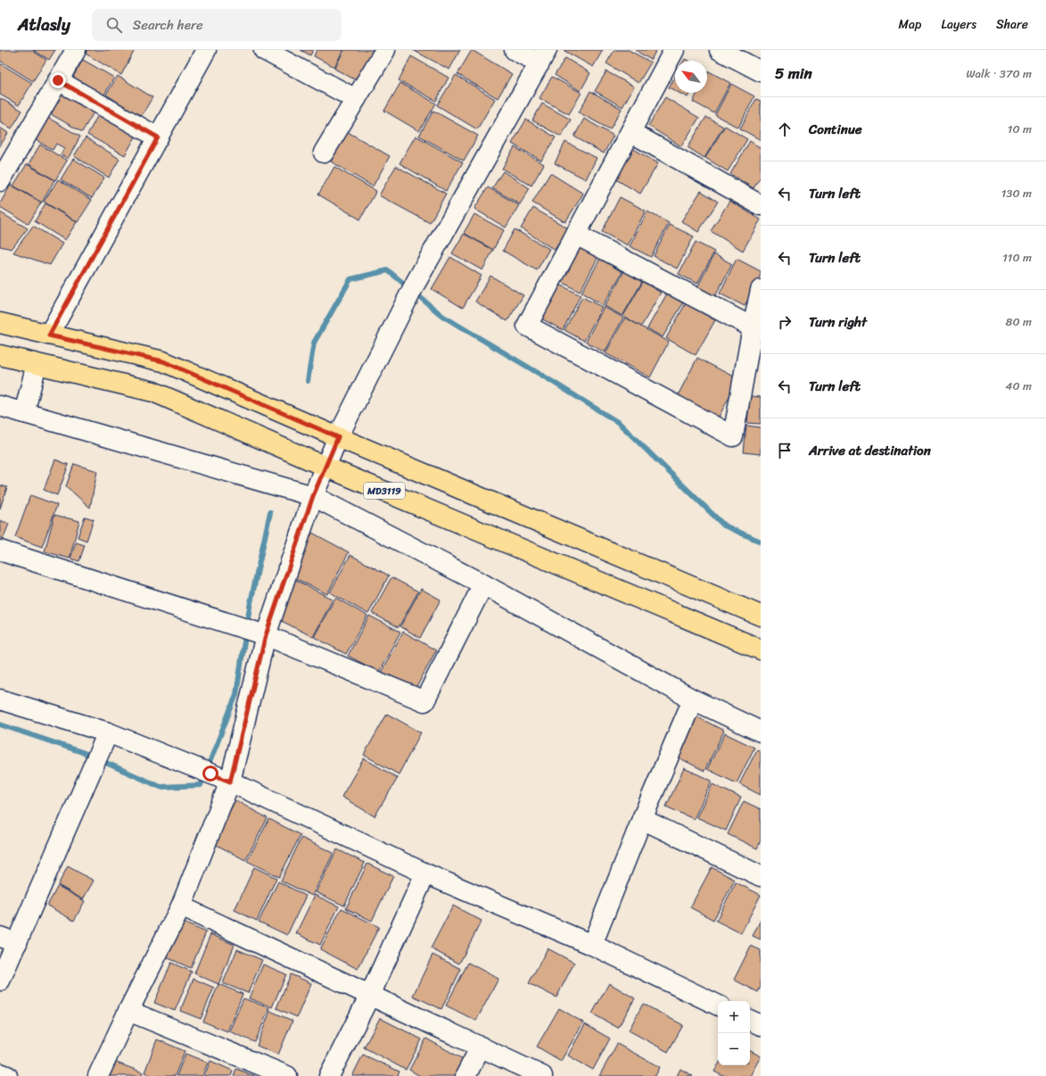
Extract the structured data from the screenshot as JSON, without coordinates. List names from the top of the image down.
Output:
{
  "streets": {
    "main road": ["MD3119"]
  },
  "north": "top left",
  "page": {
    "header": "Atlasly",
    "search": "Search here",
    "nav": ["Map", "Layers", "Share"],
    "heading": ["5 min", "Walk · 370 m"],
    "list": [
      ["Continue", "10 m"],
      ["Turn left", "130 m"],
      ["Turn left", "110 m"],
      ["Turn right", "80 m"],
      ["Turn left", "40 m"],
      "Arrive at destination"
    ],
    "map_buttons": ["+", "−"]
  }
}
